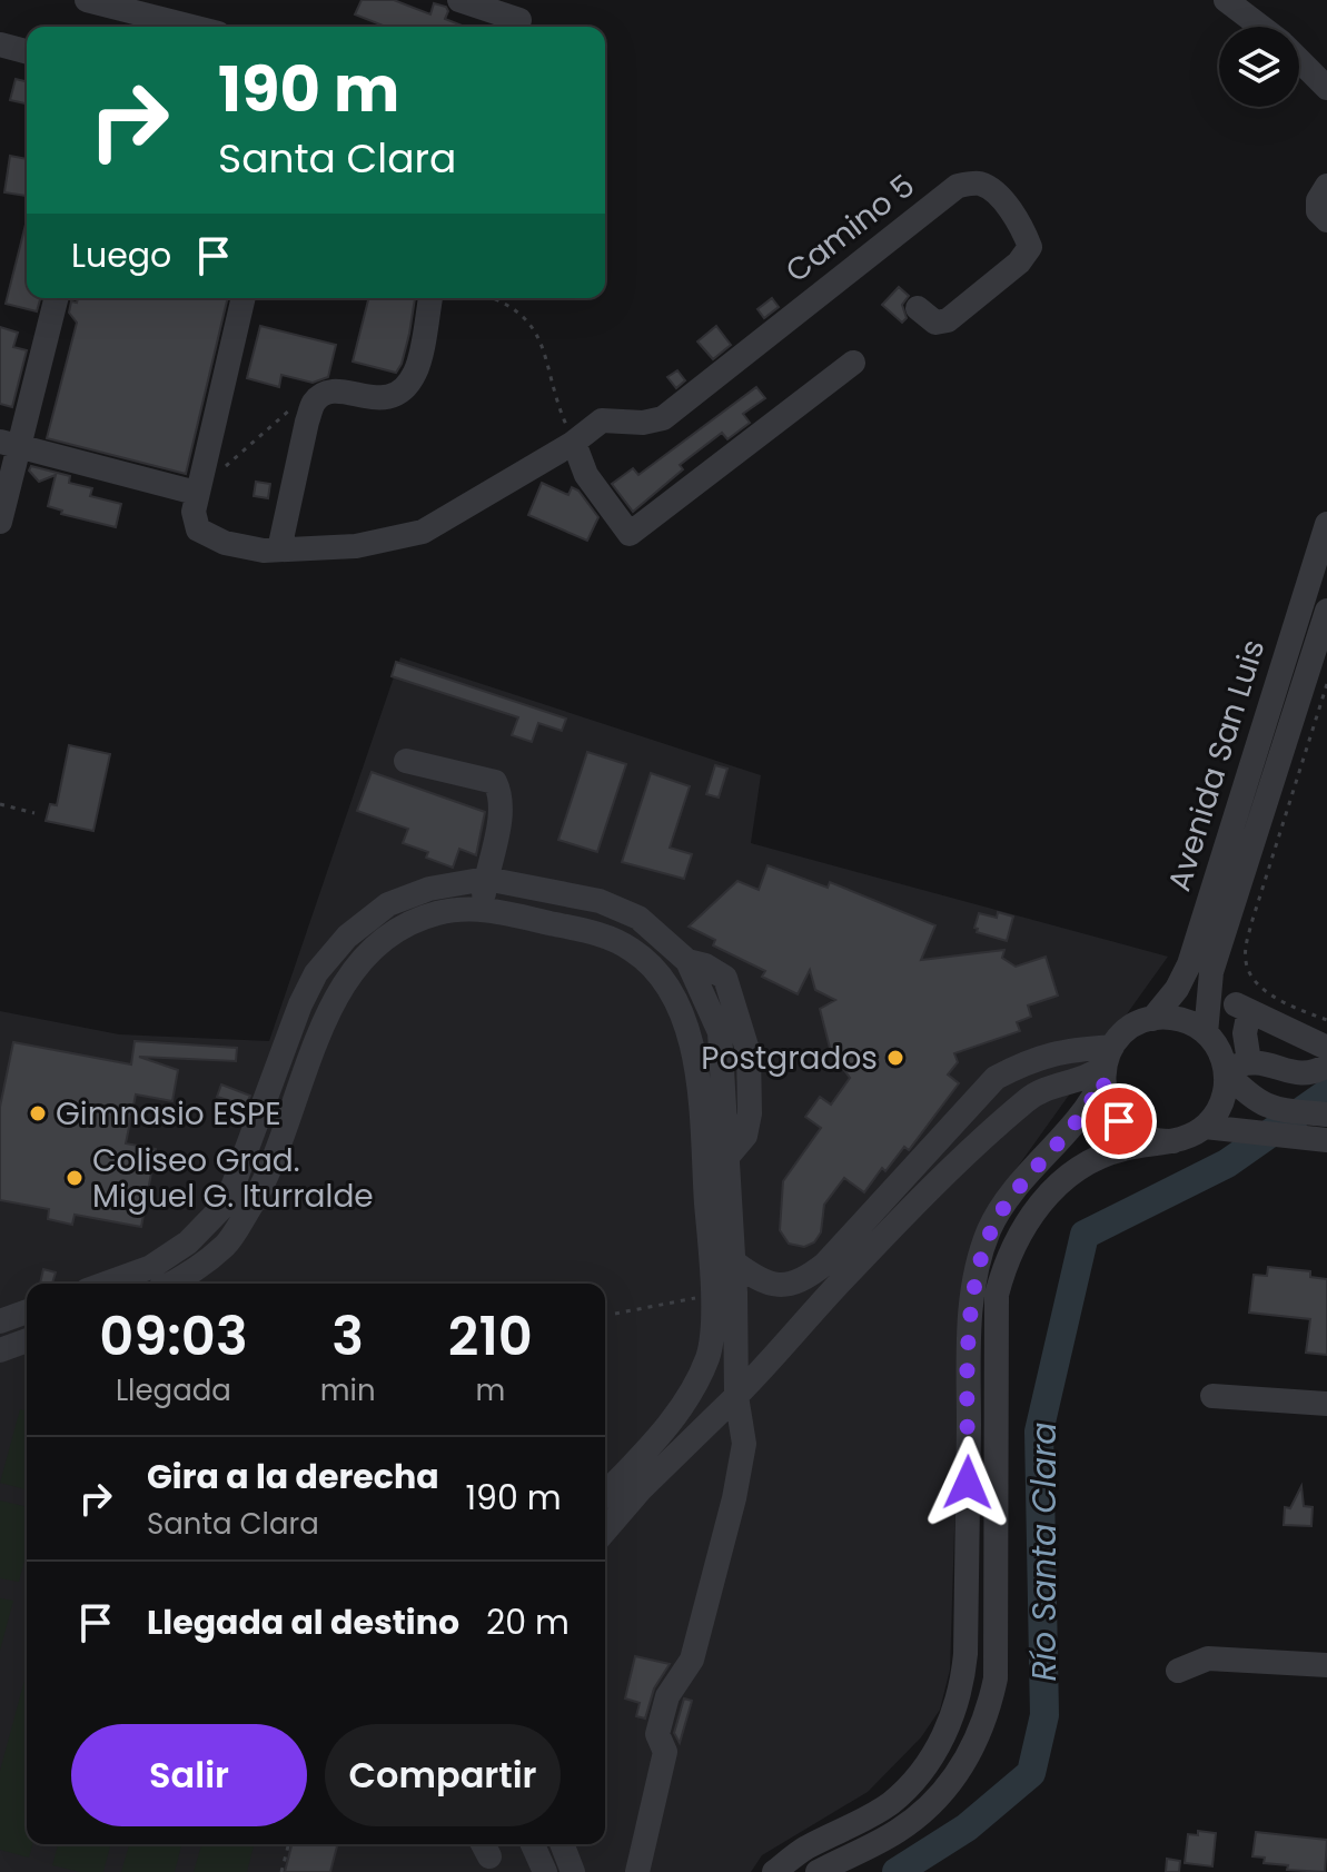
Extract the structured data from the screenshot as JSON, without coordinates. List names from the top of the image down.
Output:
{
  "streets": {
    "street": ["Camino 5", "Avenida San Luis"]
  },
  "water": ["Río Santa Clara"],
  "places": ["Postgrados", "Gimnasio ESPE", "Coliseo Grad. Miguel G. Iturralde"],
  "page": {
    "turn": ["190 m", "Santa Clara"],
    "then": "Luego",
    "eta": [
      "09:03",
      "Llegada",
      "3",
      "min",
      "210",
      "m"
    ],
    "list": [
      {
        "name": "Gira a la derecha",
        "note": "Santa Clara",
        "value": "190 m"
      },
      {
        "name": "Llegada al destino",
        "value": "20 m"
      }
    ],
    "buttons": ["Salir", "Compartir"]
  }
}
